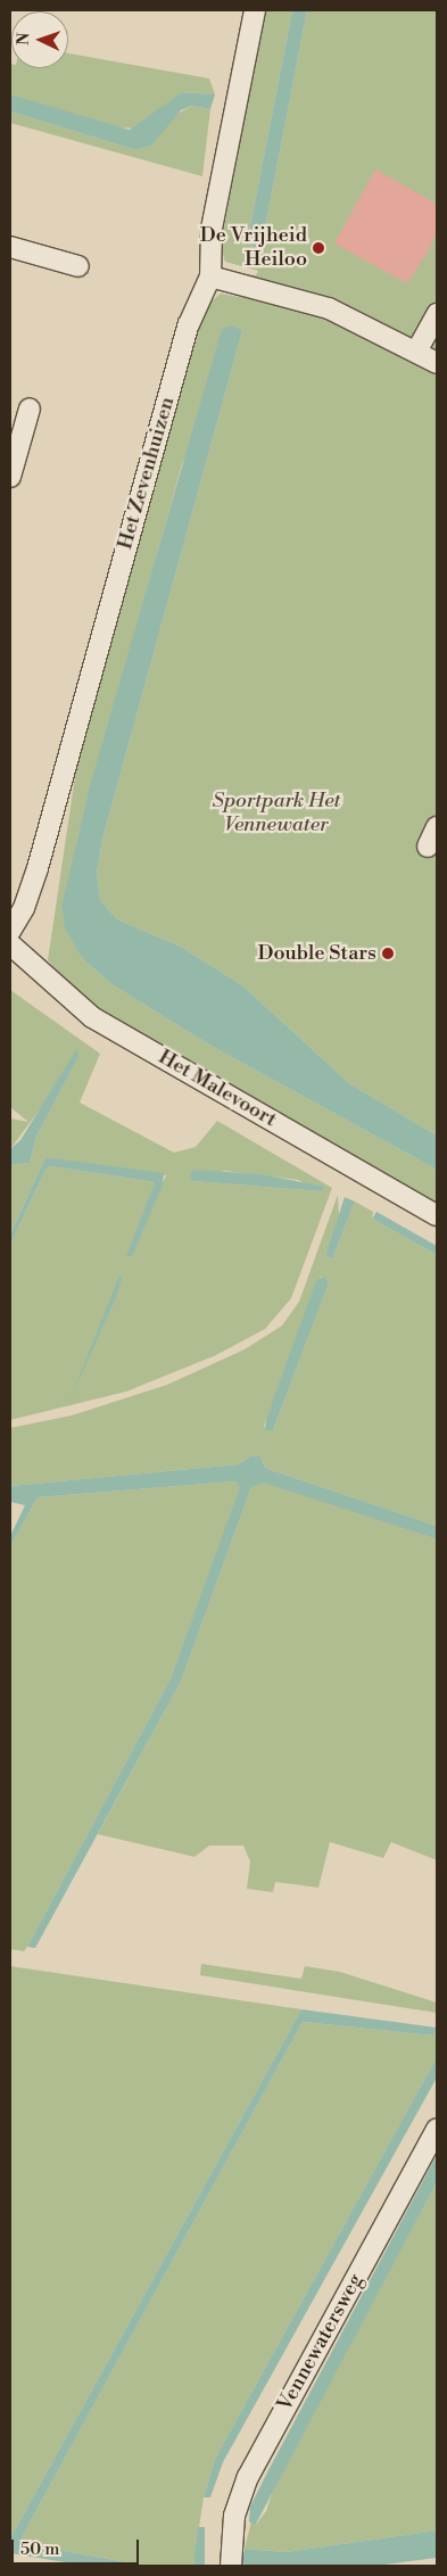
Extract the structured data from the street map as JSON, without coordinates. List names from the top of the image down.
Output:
{
  "streets": {
    "street": ["Het Zevenhuizen", "Het Malevoort", "Vennewatersweg"]
  },
  "parks": ["Sportpark Het Vennewater"],
  "places": ["De Vrijheid Heiloo", "Double Stars"],
  "scale_bar": "50 m",
  "north": "left"
}
